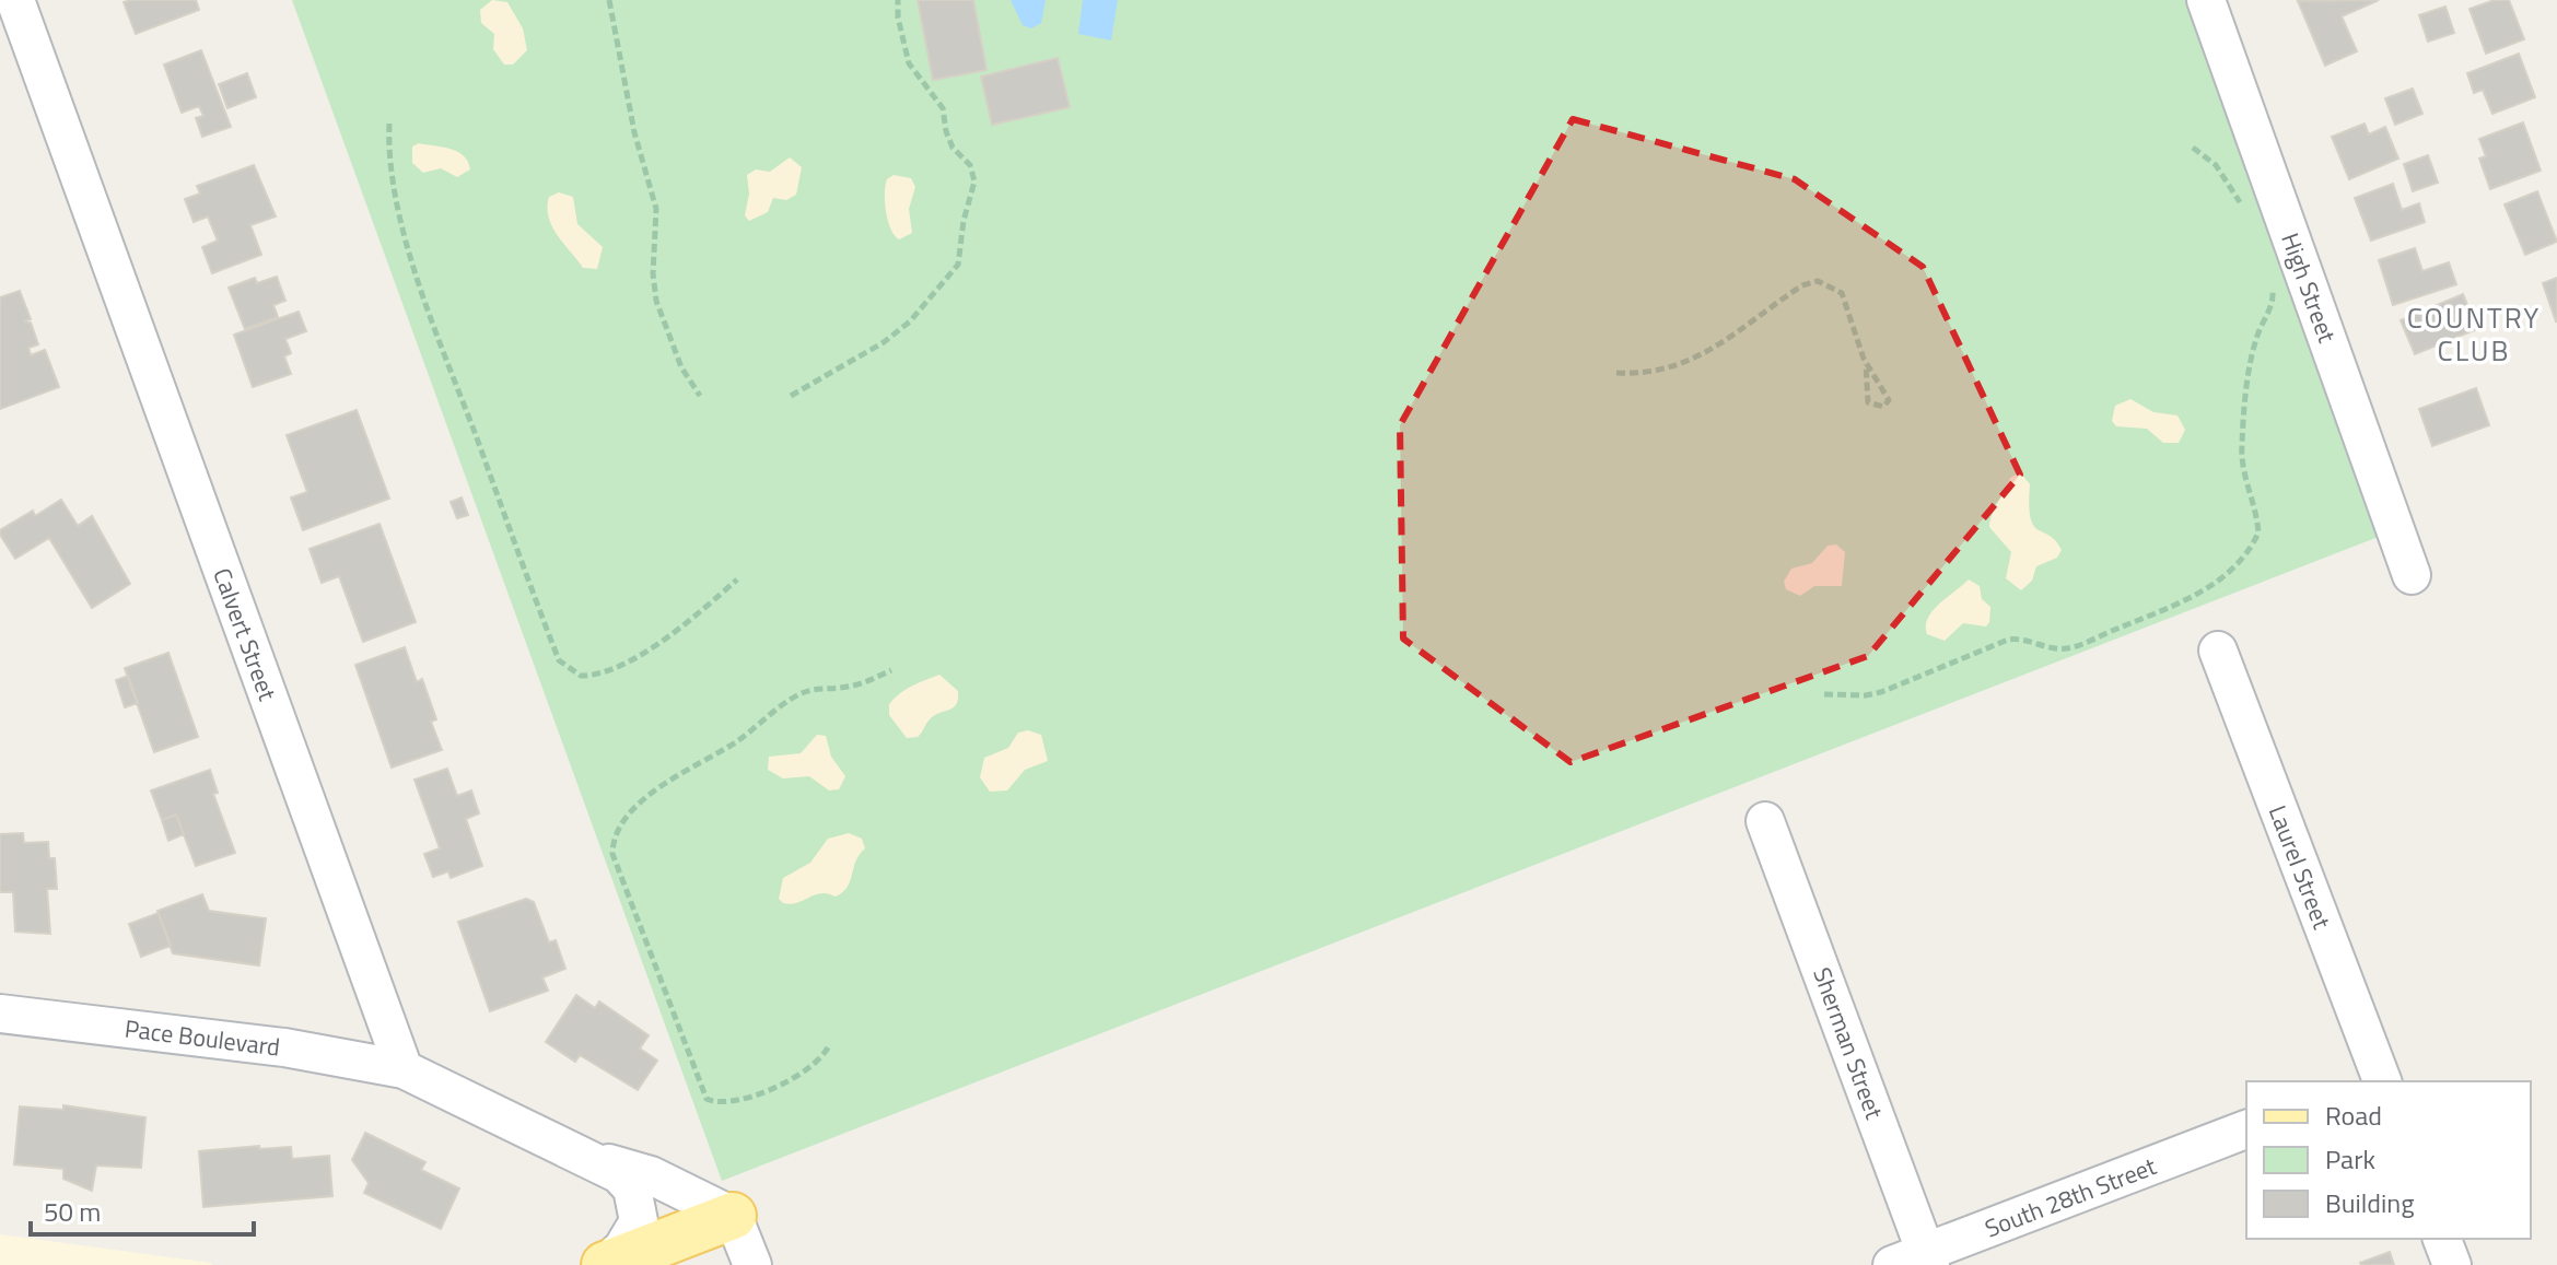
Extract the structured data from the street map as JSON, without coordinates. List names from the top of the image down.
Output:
{
  "streets": {
    "street": [
      "High Street",
      "Calvert Street",
      "Laurel Street",
      "Pace Boulevard",
      "Sherman Street",
      "South 28th Street"
    ]
  },
  "crossings": [
    ["Calvert Street", "Pace Boulevard"],
    ["Sherman Street", "South 28th Street"]
  ],
  "districts": ["COUNTRY CLUB"],
  "legend": ["Road", "Park", "Building"],
  "scale_bar": "50 m"
}
